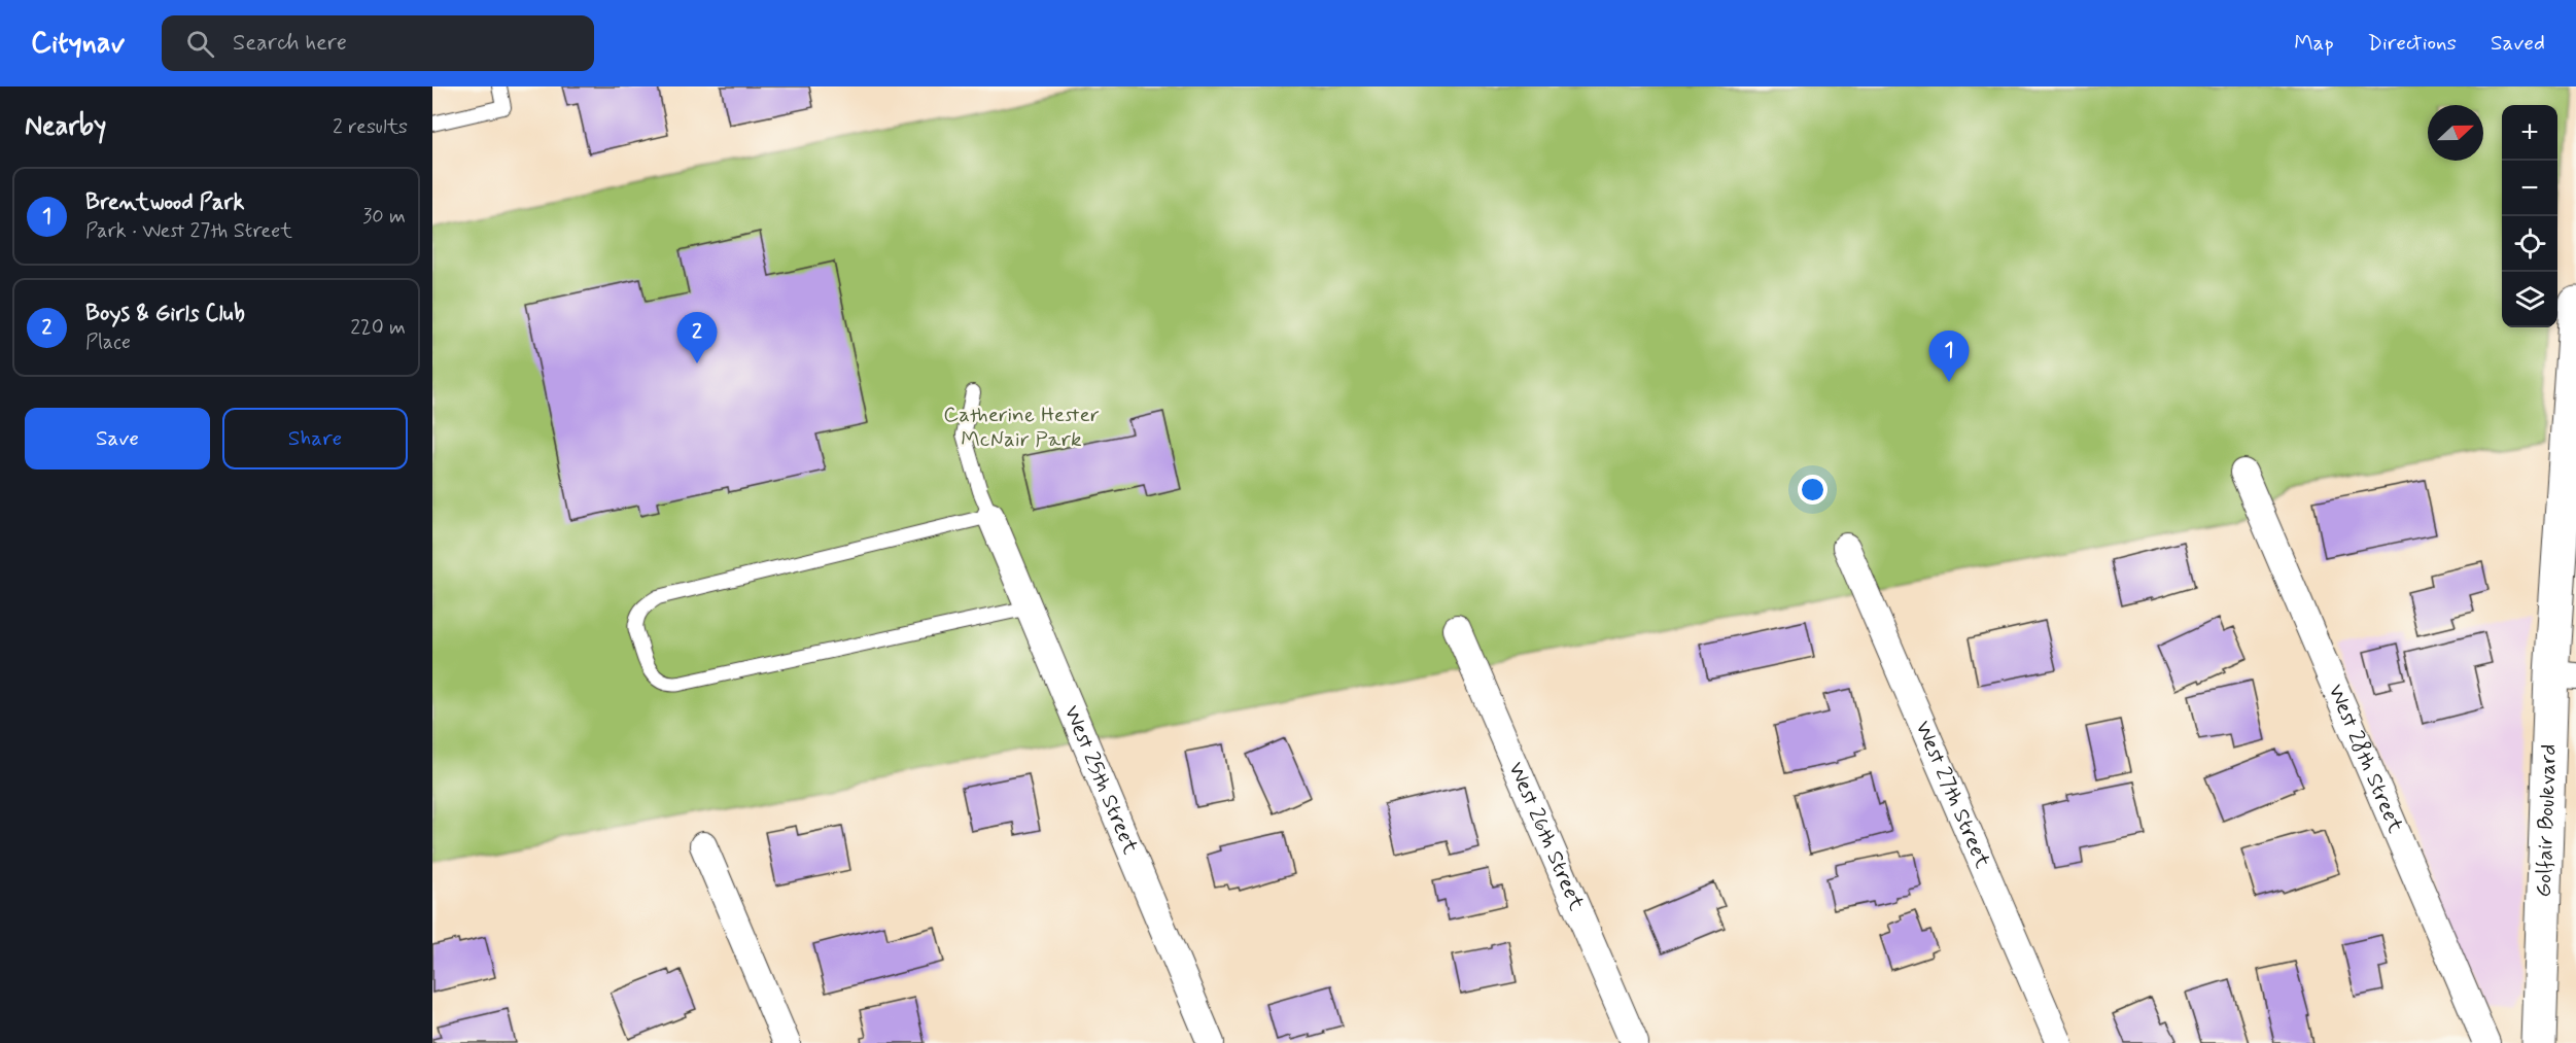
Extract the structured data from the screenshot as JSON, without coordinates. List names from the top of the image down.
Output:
{
  "streets": {
    "main road": ["Golfair Boulevard"],
    "street": [
      "West 28th Street",
      "West 25th Street",
      "West 27th Street",
      "West 26th Street"
    ]
  },
  "parks": ["Catherine Hester McNair Park"],
  "north": "right",
  "page": {
    "header": "Citynav",
    "search": "Search here",
    "nav": ["Map", "Directions", "Saved"],
    "heading": ["Nearby", "2 results"],
    "map_buttons": ["+", "−"],
    "list": [
      {
        "mark": "1",
        "name": "Brentwood Park",
        "note": "Park · West 27th Street",
        "value": "30 m"
      },
      {
        "mark": "2",
        "name": "Boys & Girls Club",
        "note": "Place",
        "value": "220 m"
      }
    ],
    "pins": ["2", "1"],
    "buttons": ["Save", "Share"]
  }
}
